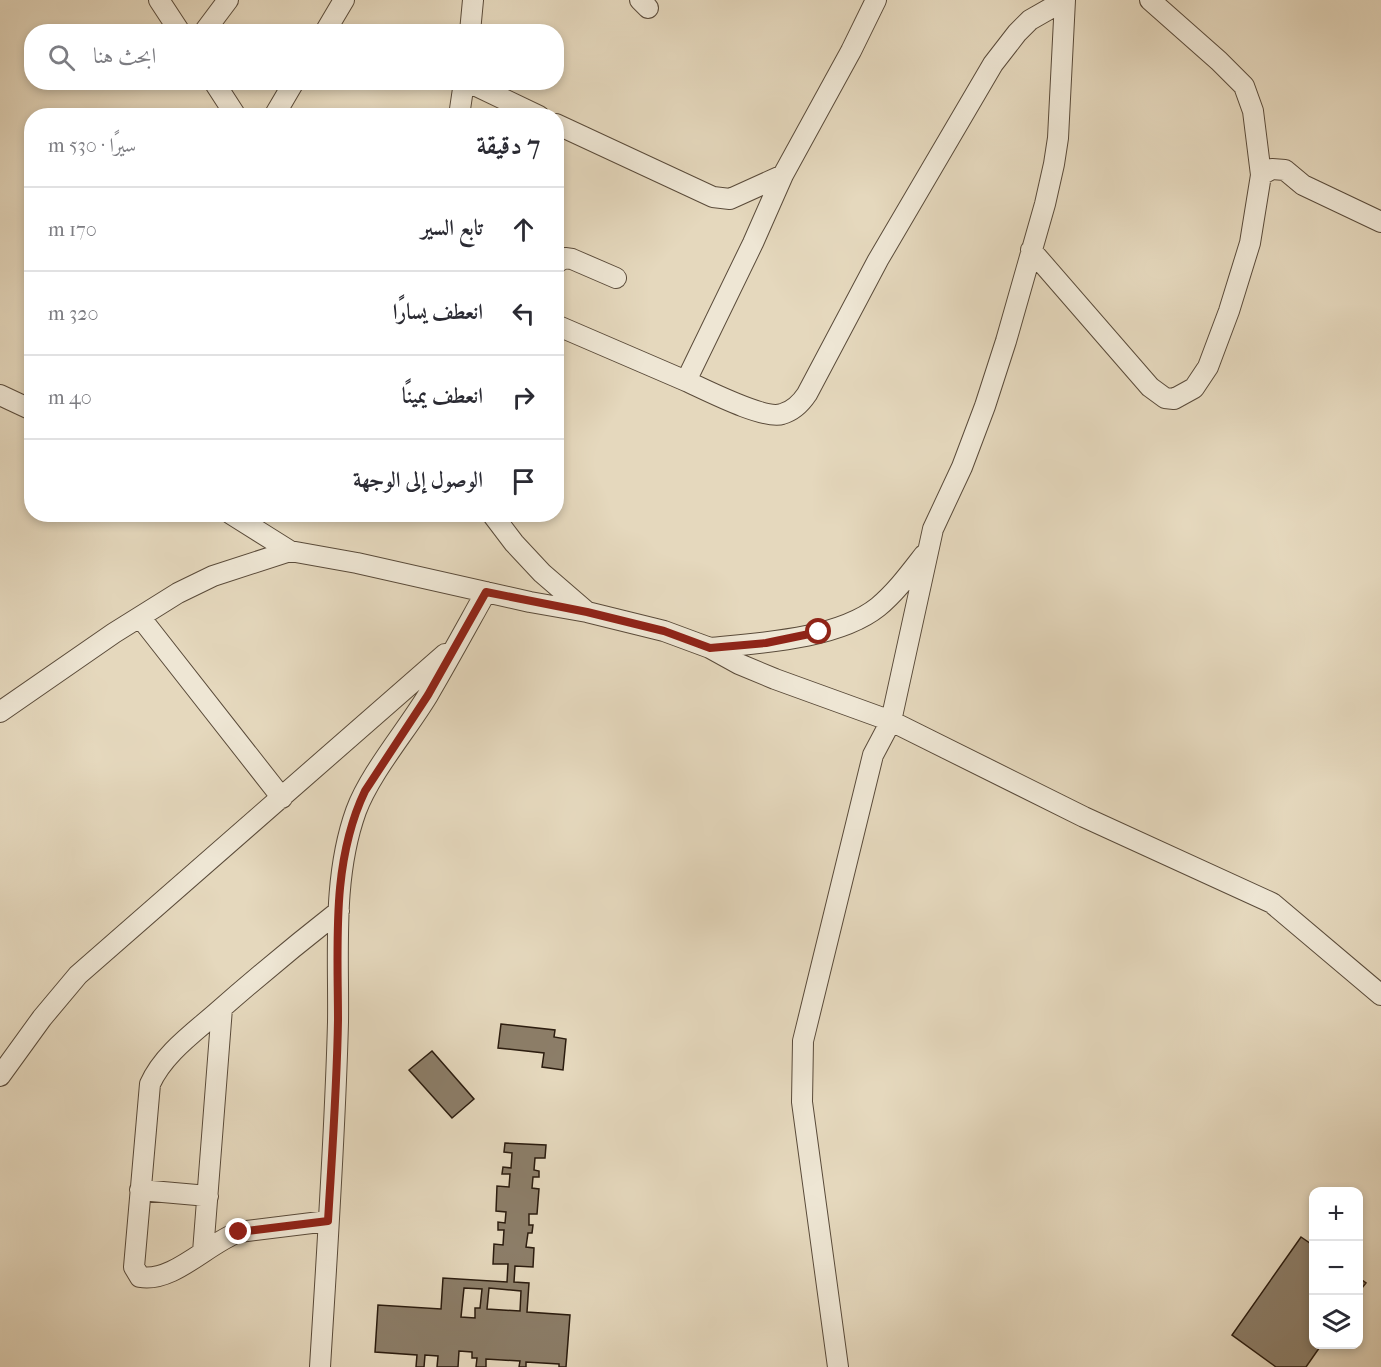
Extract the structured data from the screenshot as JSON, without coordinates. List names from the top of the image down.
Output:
{
  "page": {
    "search": "ابحث هنا",
    "heading": ["7 دقيقة", "سيرًا · 530 m"],
    "list": [
      ["تابع السير", "170 m"],
      ["انعطف يسارًا", "320 m"],
      ["انعطف يمينًا", "40 m"],
      "الوصول إلى الوجهة"
    ],
    "map_buttons": ["+", "−"]
  }
}
